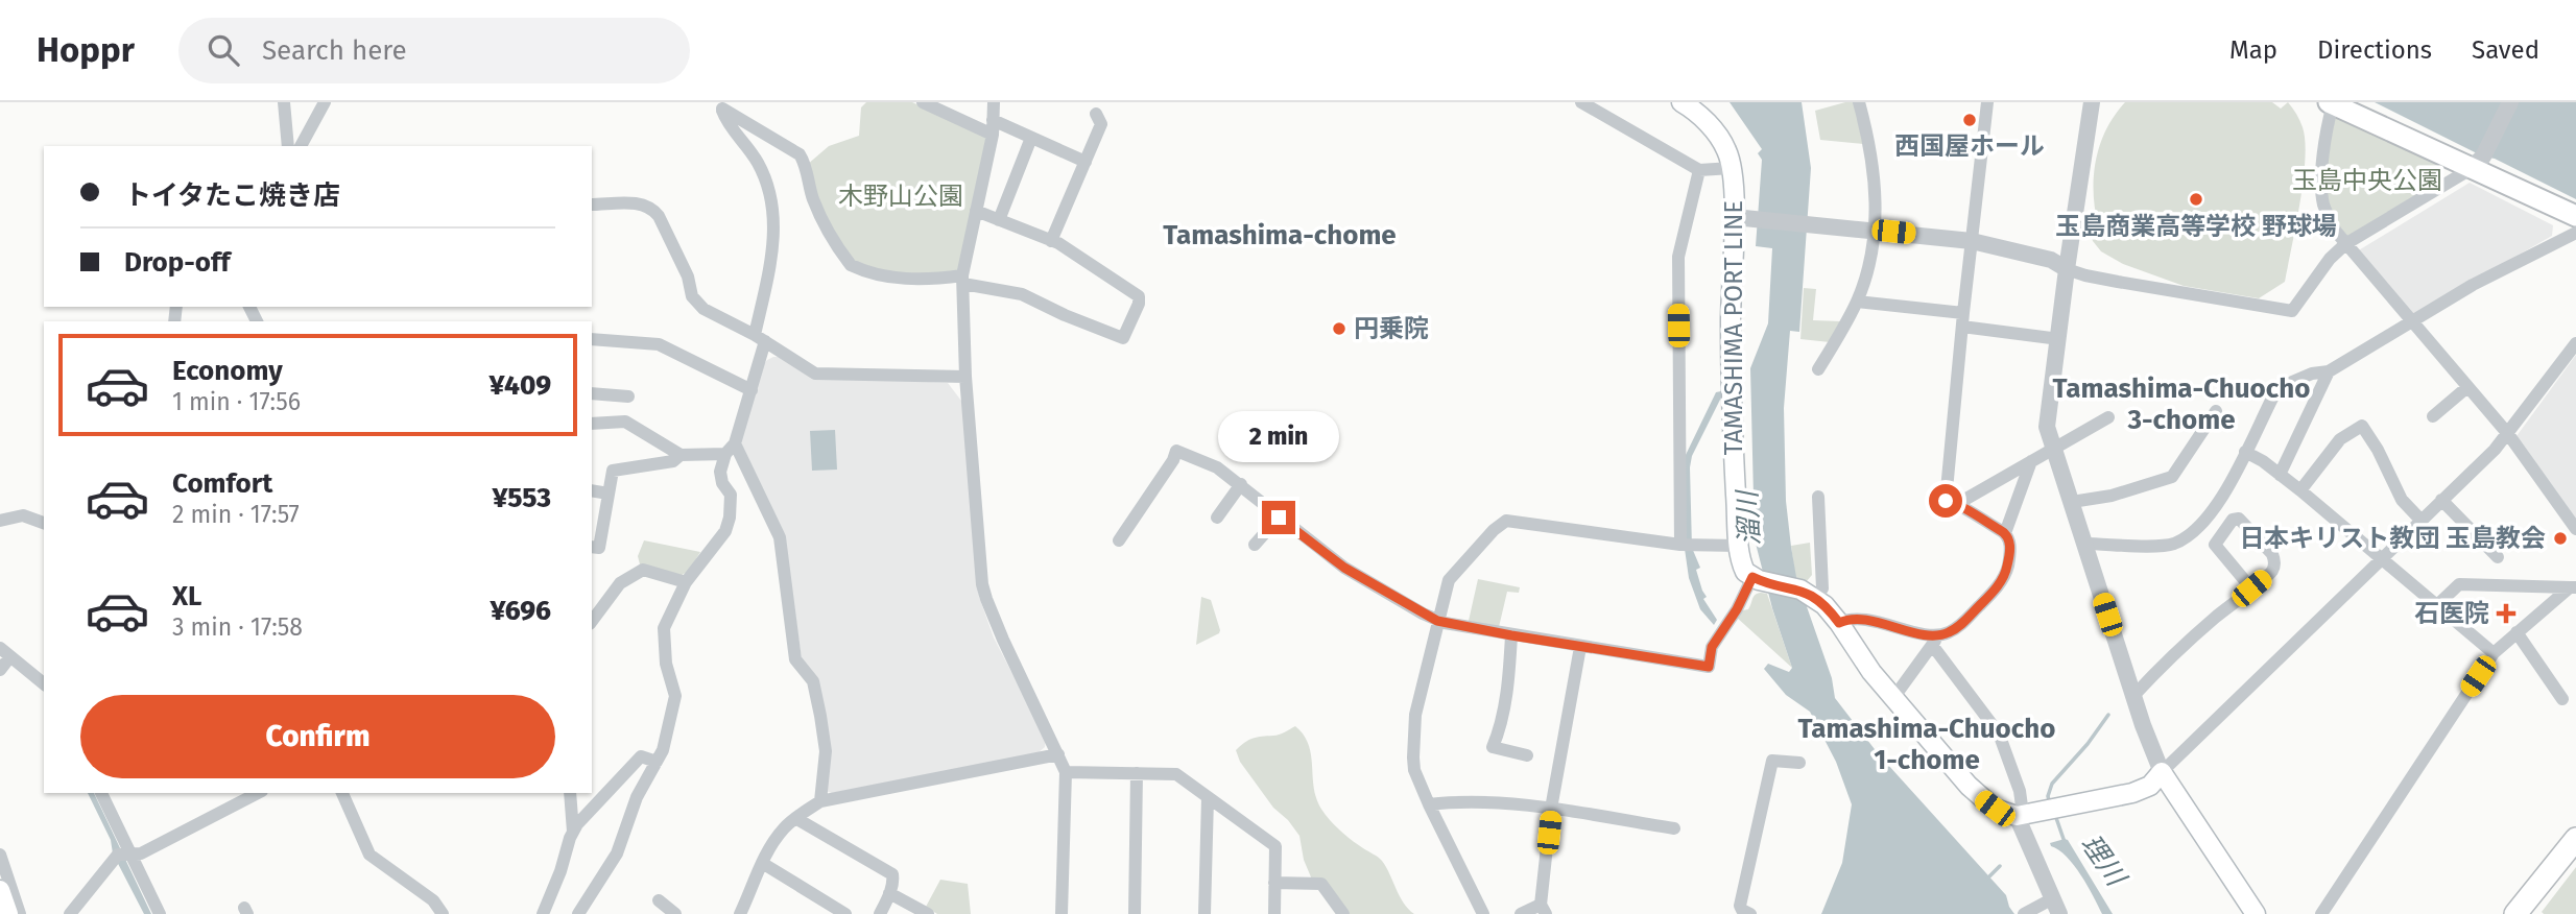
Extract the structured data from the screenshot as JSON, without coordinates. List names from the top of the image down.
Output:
{
  "streets": {
    "main road": ["TAMASHIMA PORT LINE"]
  },
  "districts": ["Tamashima-chome", "Tamashima-Chuocho 3-chome", "Tamashima-Chuocho 1-chome"],
  "water": ["溜川", "理川"],
  "parks": ["玉島中央公園", "木野山公園"],
  "places": {
    "other": [
      "西国屋ホール",
      "玉島商業高等学校 野球場",
      "円乗院",
      "日本キリスト教団 玉島教会"
    ],
    "health": ["石医院"]
  },
  "page": {
    "header": "Hoppr",
    "search": "Search here",
    "nav": ["Map", "Directions", "Saved"],
    "banner": ["トイタたこ焼き店", "Drop-off"],
    "list": [
      {
        "name": "Economy",
        "note": "1 min · 17:56",
        "value": "¥409"
      },
      {
        "name": "Comfort",
        "note": "2 min · 17:57",
        "value": "¥553"
      },
      {
        "name": "XL",
        "note": "3 min · 17:58",
        "value": "¥696"
      }
    ],
    "bubble": "2 min",
    "buttons": "Confirm"
  }
}
